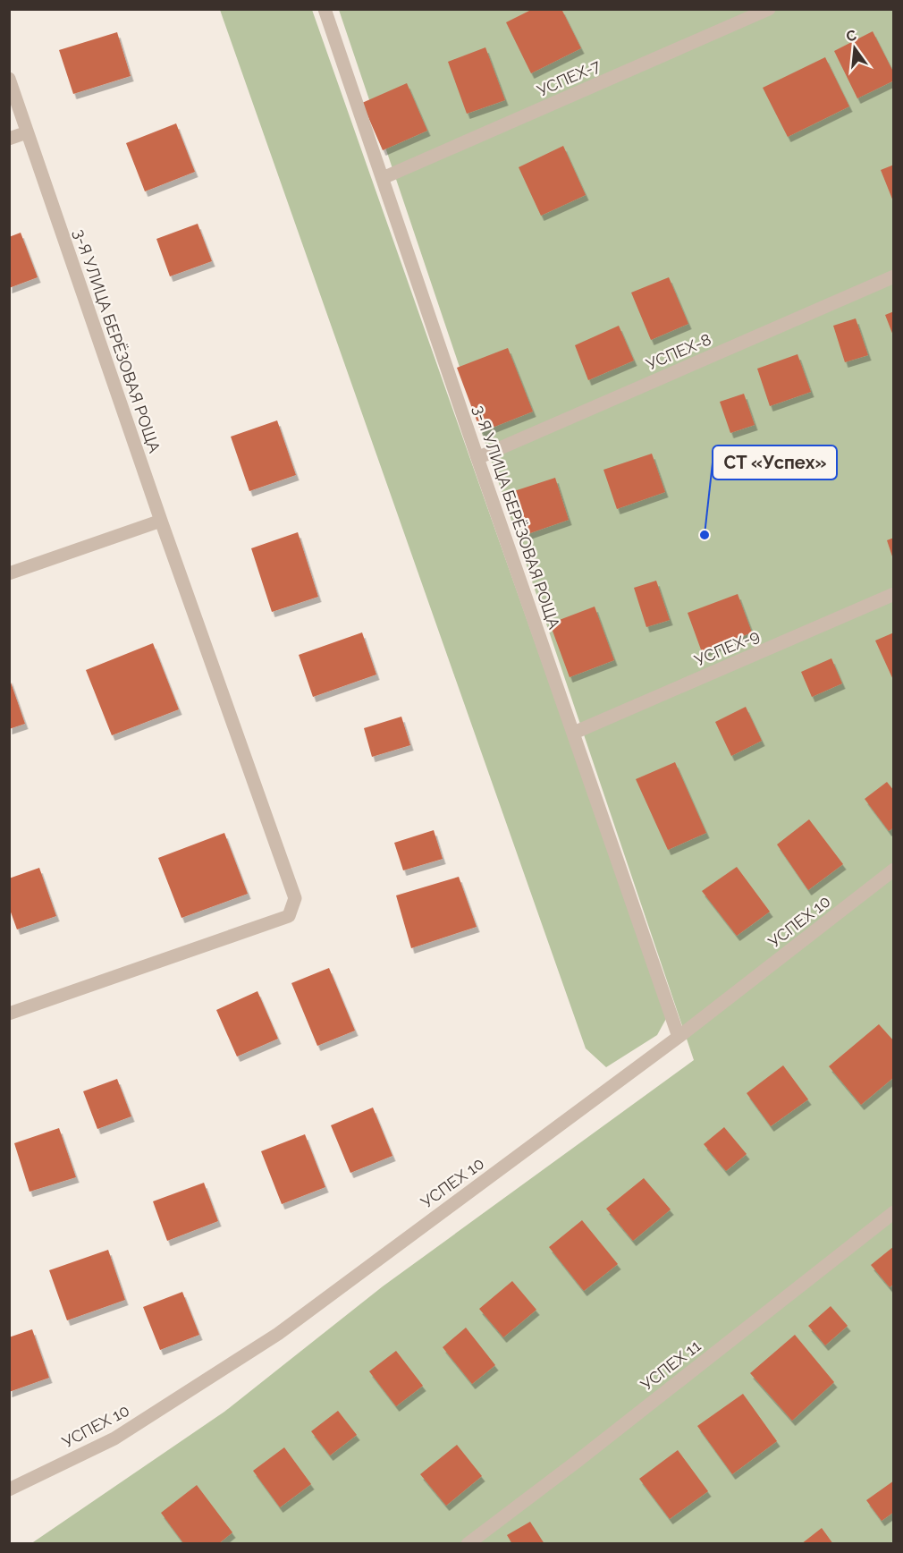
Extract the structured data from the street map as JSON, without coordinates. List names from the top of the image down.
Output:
{
  "streets": {
    "street": [
      "УСПЕХ-7",
      "3-Я УЛИЦА БЕРЁЗОВАЯ РОЩА",
      "УСПЕХ-8",
      "УСПЕХ-9",
      "УСПЕХ 10",
      "УСПЕХ 11"
    ]
  },
  "crossings": [
    ["УСПЕХ-7", "3-Я УЛИЦА БЕРЁЗОВАЯ РОЩА"],
    ["3-Я УЛИЦА БЕРЁЗОВАЯ РОЩА", "УСПЕХ-8"],
    ["3-Я УЛИЦА БЕРЁЗОВАЯ РОЩА", "УСПЕХ-9"],
    ["3-Я УЛИЦА БЕРЁЗОВАЯ РОЩА", "УСПЕХ 10"]
  ],
  "places": ["СТ «Успех»"],
  "north": "top"
}
